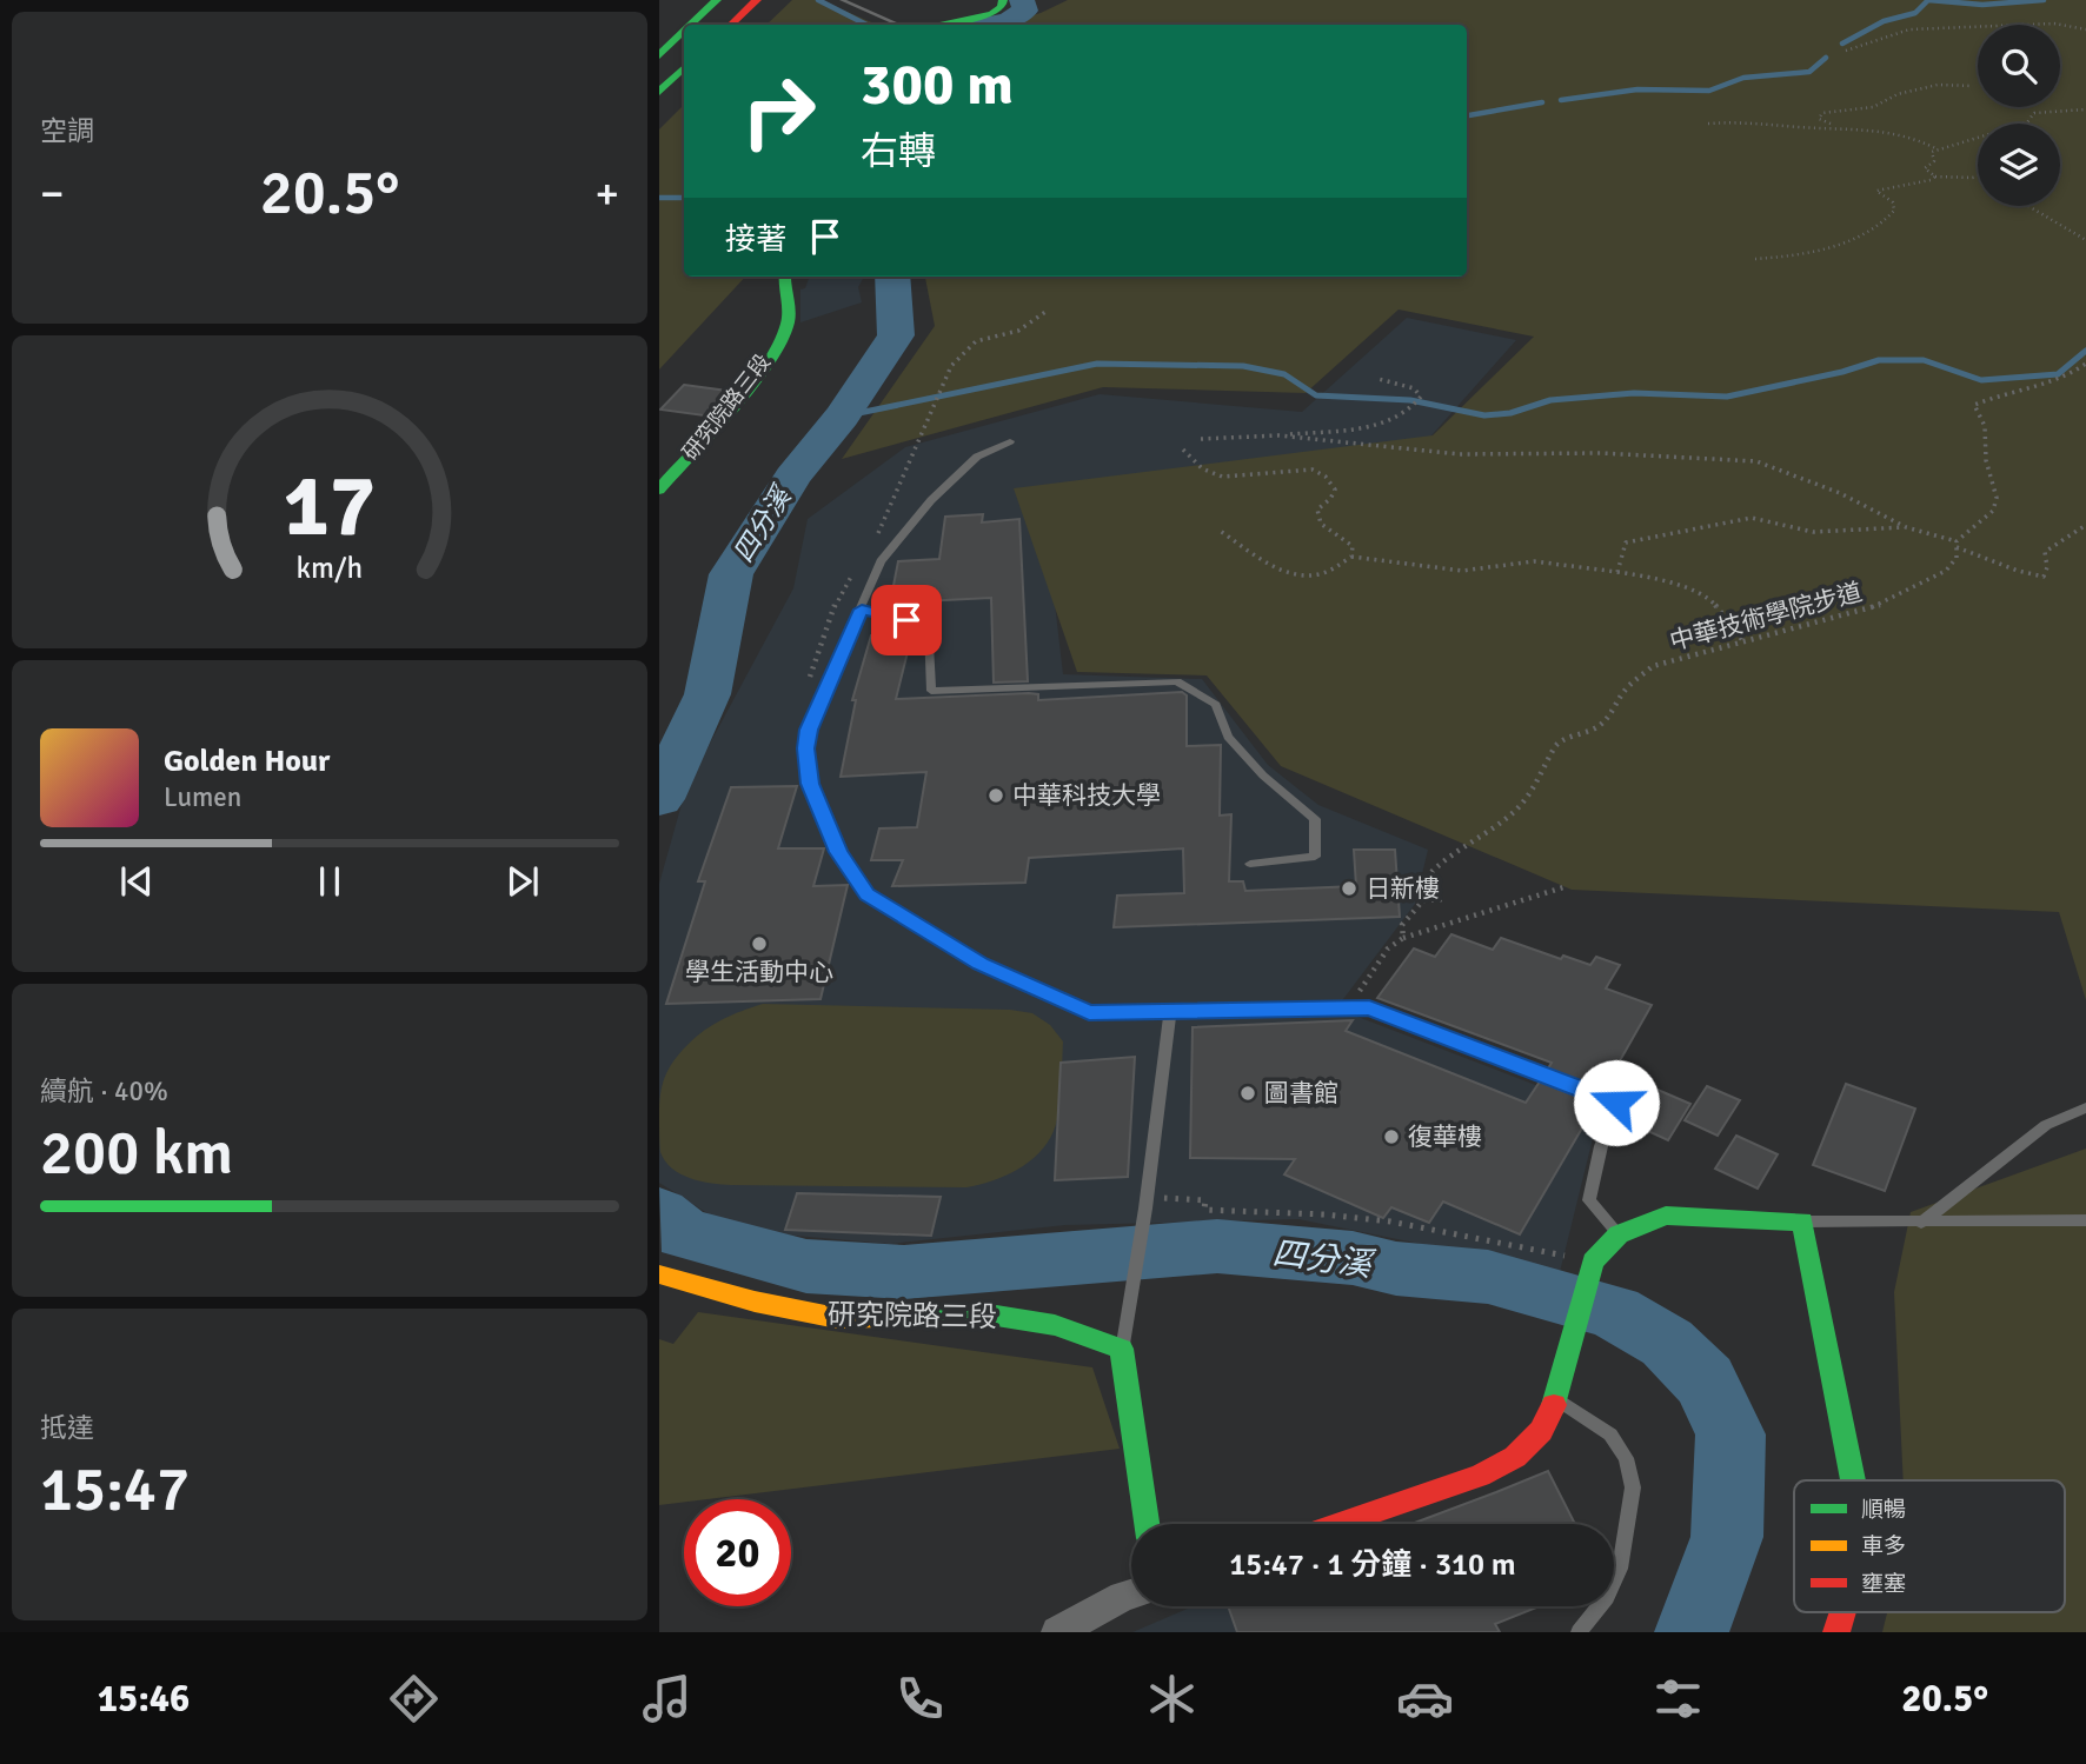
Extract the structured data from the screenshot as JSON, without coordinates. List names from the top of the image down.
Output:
{
  "streets": {
    "main road": ["研究院路三段"],
    "path": ["中華技術學院步道"]
  },
  "water": ["四分溪"],
  "places": [
    "中華科技大學",
    "日新樓",
    "學生活動中心",
    "圖書館",
    "復華樓"
  ],
  "legend": ["順暢", "車多", "壅塞"],
  "page": {
    "tile": [
      "空調",
      ["續航 · 40%", "200 km"],
      ["抵達", "15:47"]
    ],
    "turn": ["300 m", "右轉"],
    "heat": ["−", "20.5°", "+"],
    "then": "接著",
    "song": ["Golden Hour", "Lumen"],
    "limit": "20",
    "trip": "15:47 · 1 分鐘 · 310 m",
    "tabs": ["15:46", "20.5°"],
    "gauge": ["17", "km/h"]
  }
}
